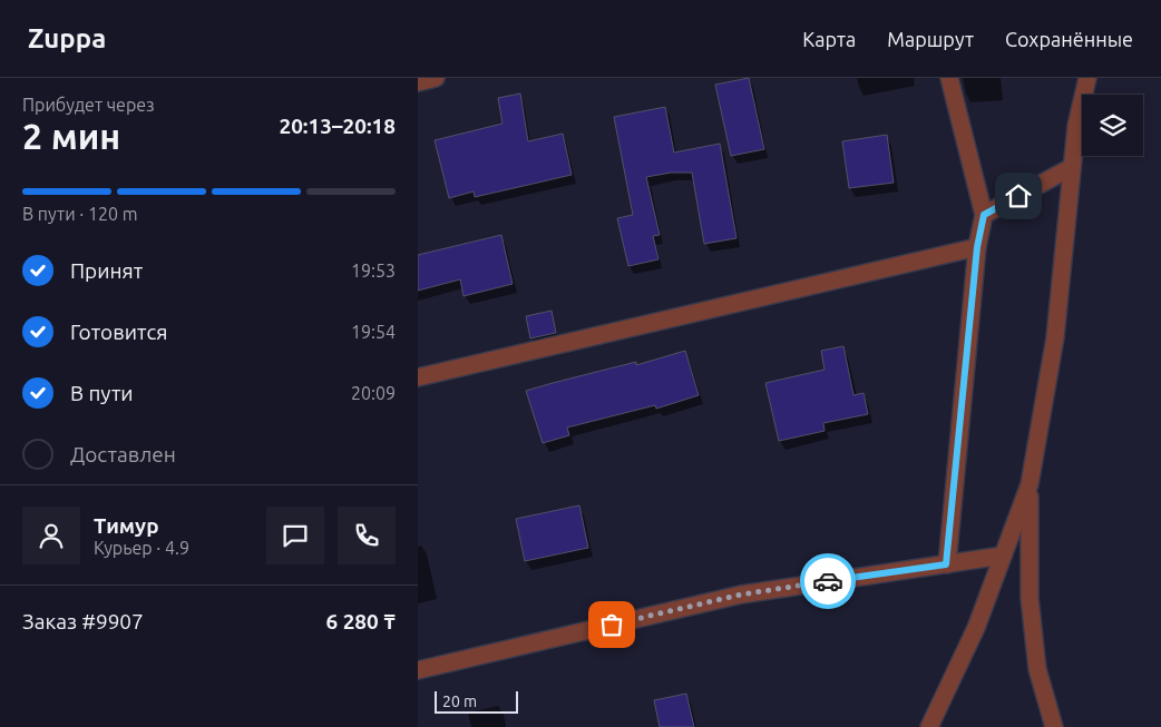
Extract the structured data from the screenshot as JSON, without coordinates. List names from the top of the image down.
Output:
{
  "scale_bar": "20 m",
  "page": {
    "header": "Zuppa",
    "nav": ["Карта", "Маршрут", "Сохранённые"],
    "heading": ["2 мин", "Прибудет через", "20:13–20:18"],
    "panel": [
      "Тимур",
      "Курьер · 4.9",
      "Заказ #9907",
      "6 280 ₸"
    ],
    "bar": "В пути · 120 m",
    "list": [
      ["Принят", "19:53"],
      ["Готовится", "19:54"],
      ["В пути", "20:09"],
      "Доставлен"
    ],
    "scale": "20 m"
  }
}
